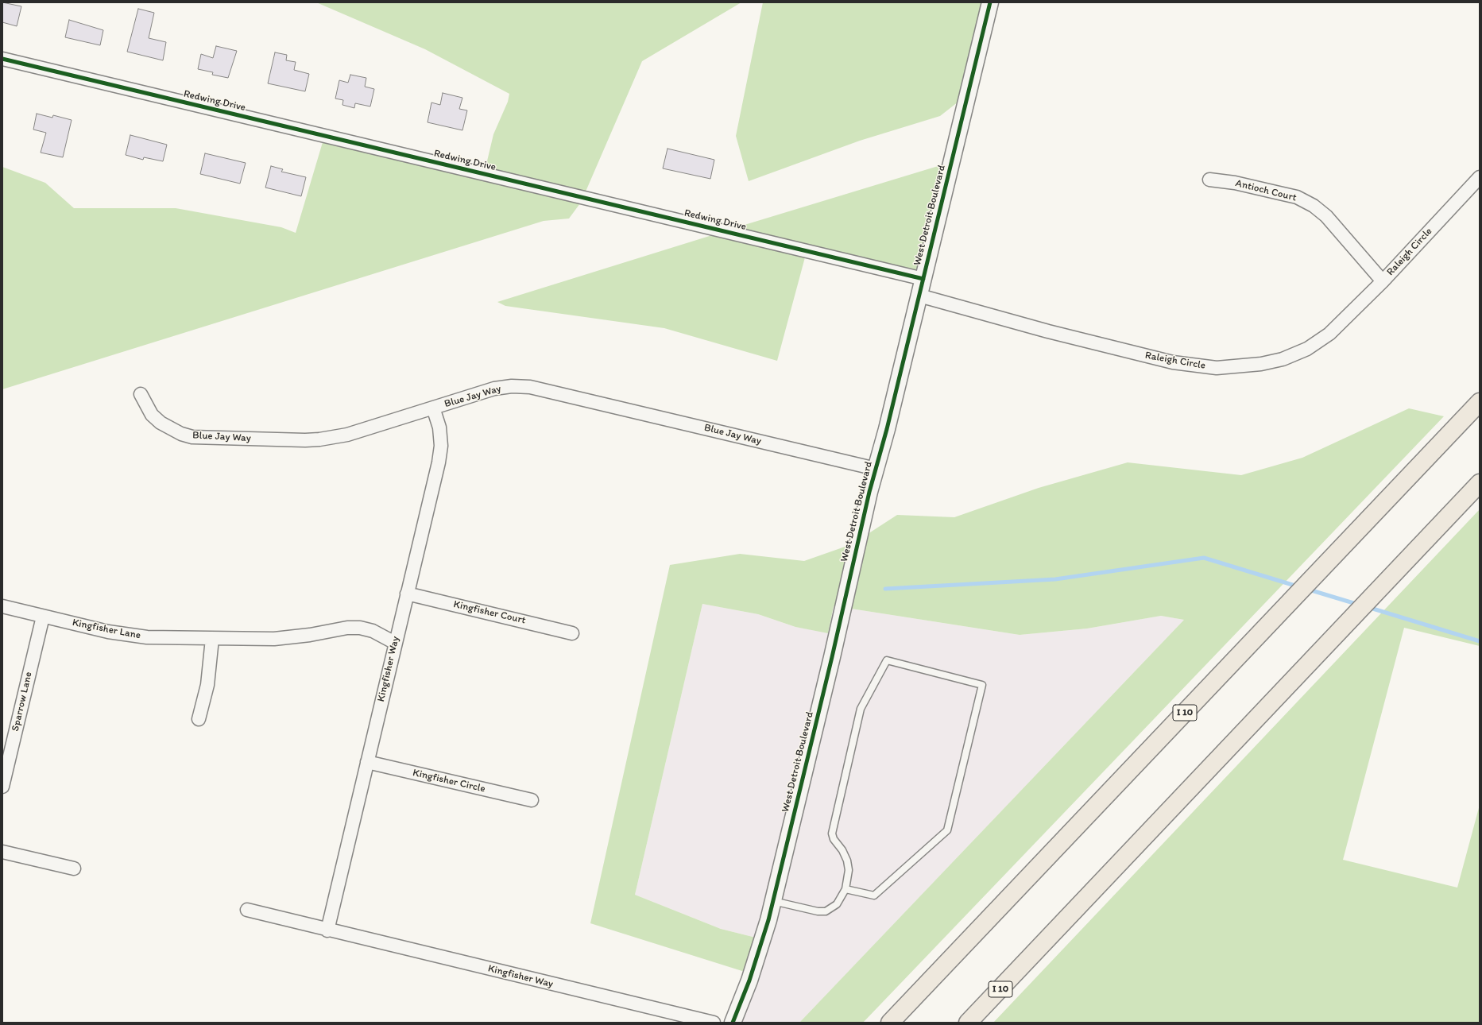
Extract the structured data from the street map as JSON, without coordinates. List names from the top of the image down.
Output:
{
  "streets": {
    "highway": ["I 10"],
    "street": [
      "Redwing Drive",
      "Antioch Court",
      "West Detroit Boulevard",
      "Raleigh Circle",
      "Blue Jay Way",
      "Kingfisher Court",
      "Kingfisher Lane",
      "Kingfisher Way",
      "Sparrow Lane",
      "Kingfisher Circle"
    ]
  },
  "crossings": [
    ["Redwing Drive", "West Detroit Boulevard"],
    ["Antioch Court", "Raleigh Circle"],
    ["West Detroit Boulevard", "Raleigh Circle"],
    ["West Detroit Boulevard", "Blue Jay Way"],
    ["Blue Jay Way", "Kingfisher Way"],
    ["Kingfisher Court", "Kingfisher Way"],
    ["Kingfisher Lane", "Kingfisher Way"],
    ["Kingfisher Lane", "Sparrow Lane"],
    ["Kingfisher Way", "Kingfisher Circle"]
  ]
}
